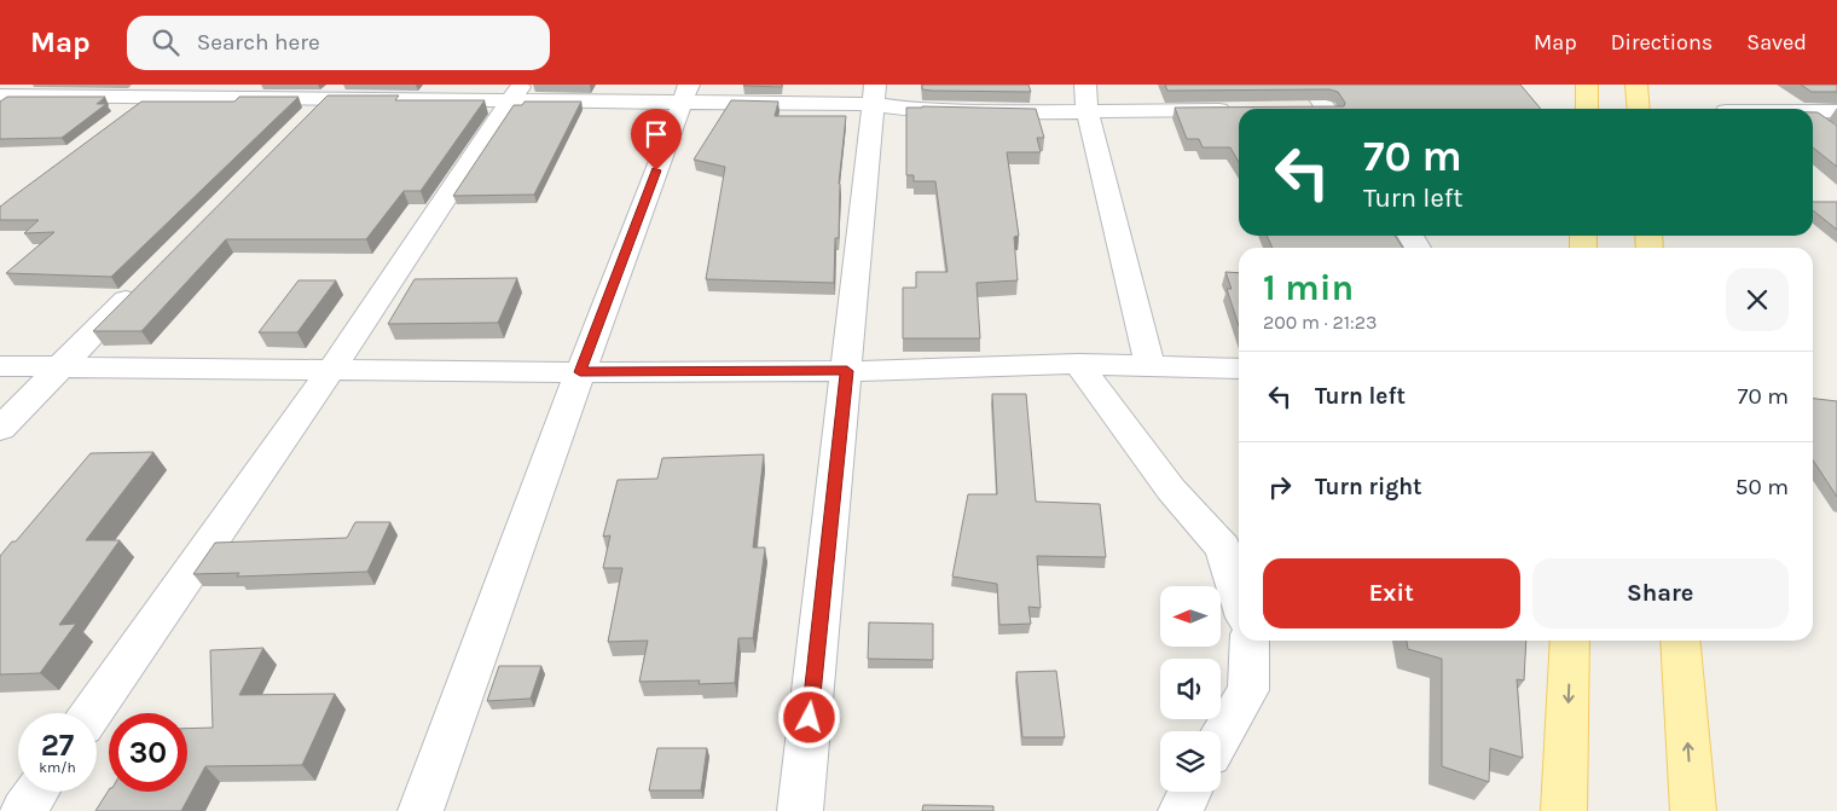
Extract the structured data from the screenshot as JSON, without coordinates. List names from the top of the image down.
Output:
{
  "north": "left",
  "page": {
    "header": "Map",
    "search": "Search here",
    "nav": ["Map", "Directions", "Saved"],
    "turn": ["70 m", "Turn left"],
    "heading": ["1 min", "200 m · 21:23"],
    "list": [
      {
        "name": "Turn left",
        "value": "70 m"
      },
      {
        "name": "Turn right",
        "value": "50 m"
      }
    ],
    "buttons": ["Exit", "Share"],
    "speed": "27 km/h",
    "limit": "30"
  }
}
